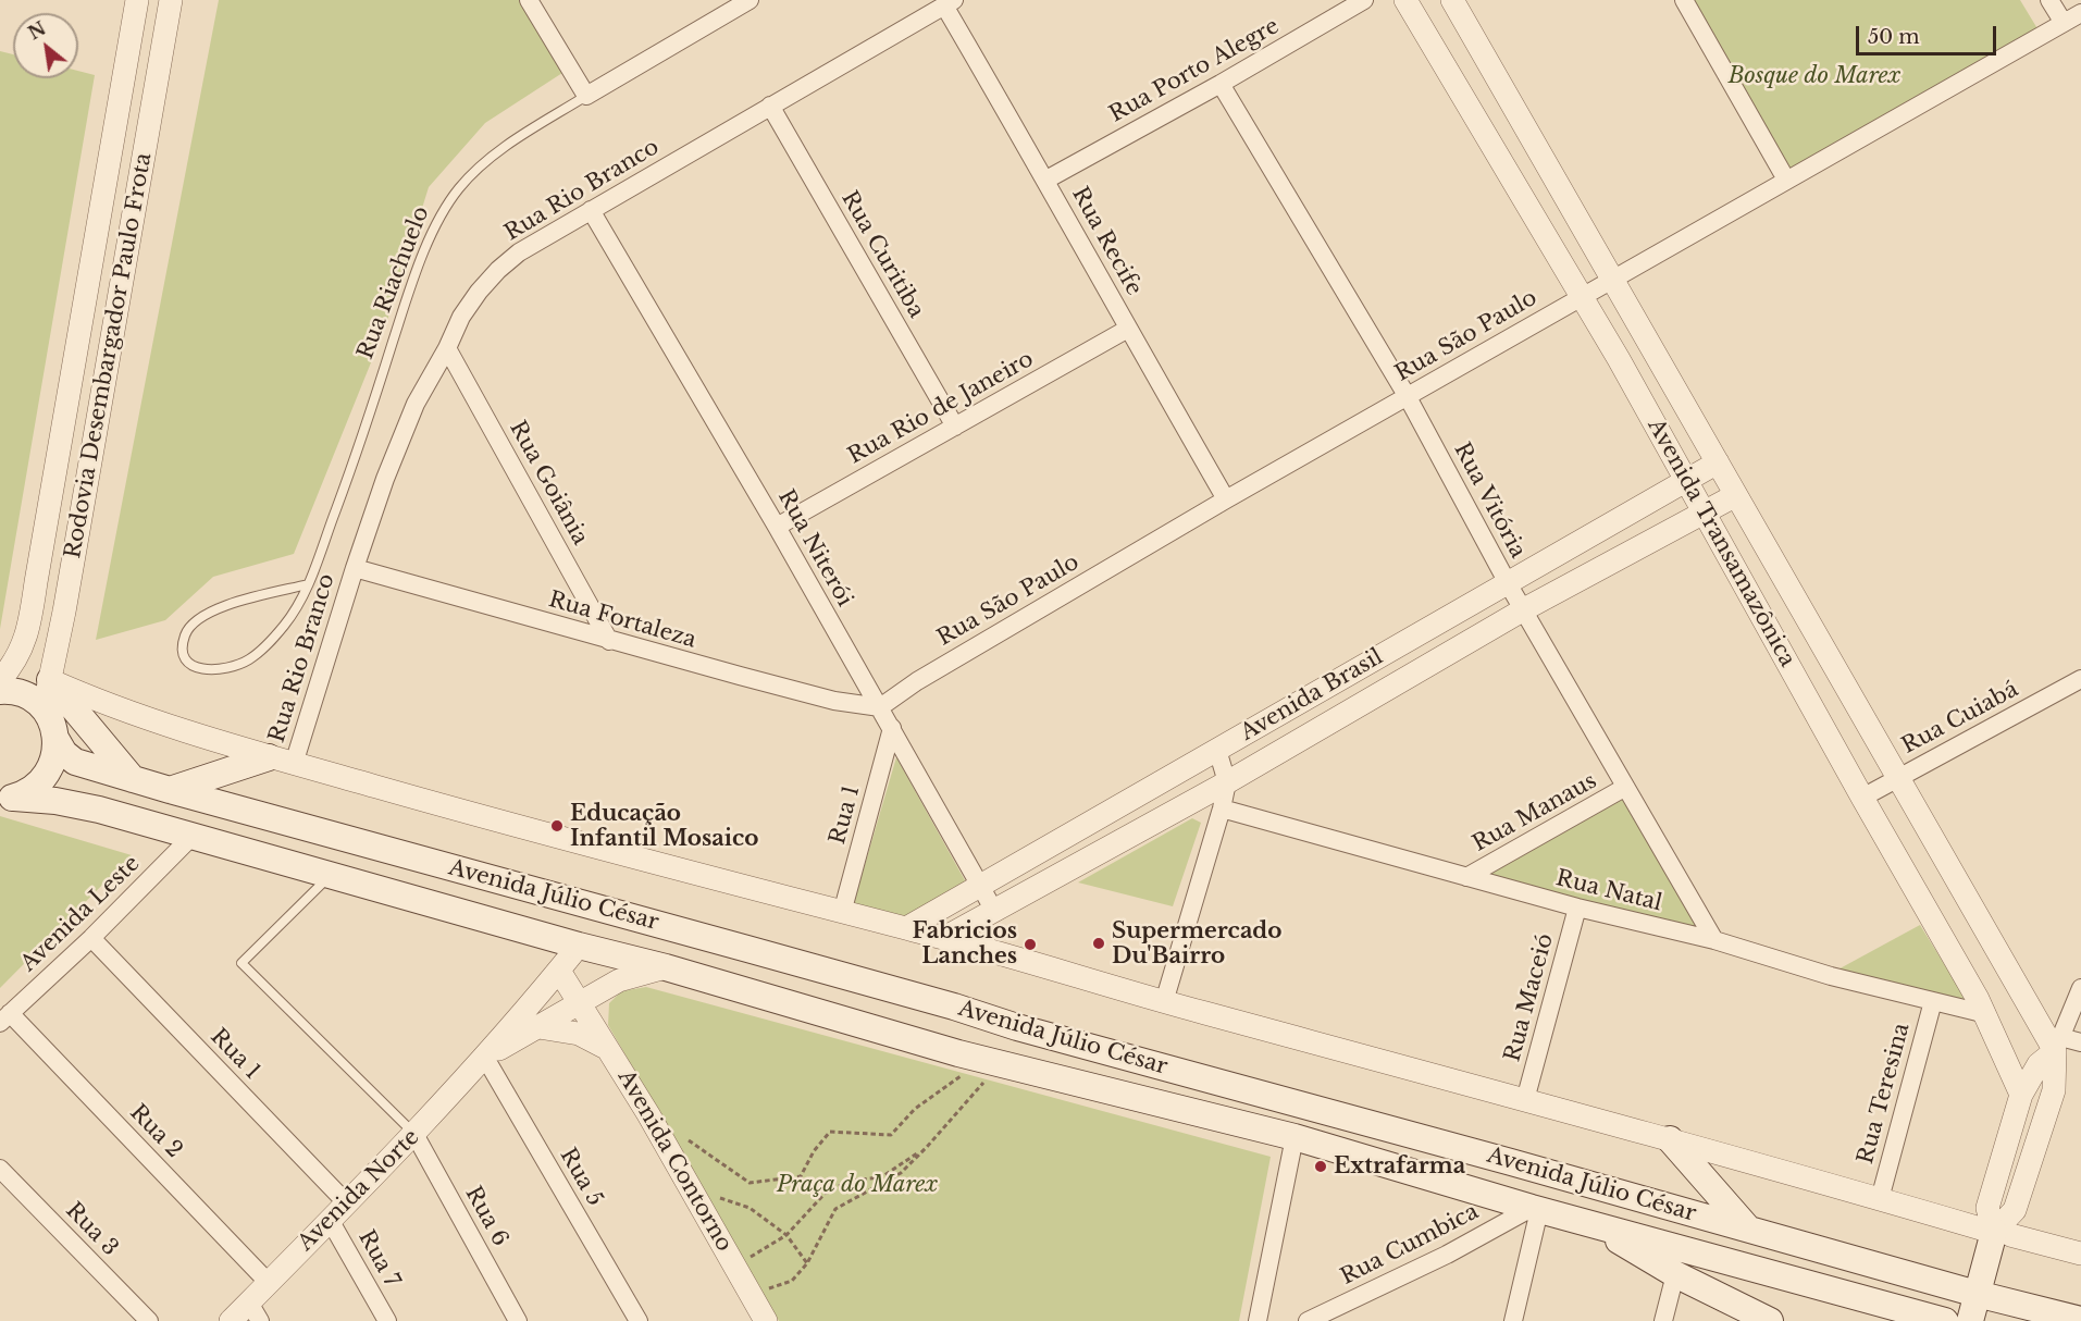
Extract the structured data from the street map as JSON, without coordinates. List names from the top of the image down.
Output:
{
  "streets": {
    "main road": ["Avenida Júlio César"],
    "street": [
      "Rua Porto Alegre",
      "Rua Rio Branco",
      "Rua Recife",
      "Rua Curitiba",
      "Rua Riachuelo",
      "Rua São Paulo",
      "Rodovia Desembargador Paulo Frota",
      "Rua Rio de Janeiro",
      "Rua Goiânia",
      "Rua Vitória",
      "Avenida Transamazônica",
      "Rua Niterói",
      "Rua Fortaleza",
      "Avenida Brasil",
      "Rua Cuiabá",
      "Rua Manaus",
      "Rua 1",
      "Rua Natal",
      "Avenida Leste",
      "Rua Maceió",
      "Rua Teresina",
      "Rua 2",
      "Avenida Contorno",
      "Rua 5",
      "Avenida Norte",
      "Rua 6",
      "Rua 3",
      "Rua Cumbica",
      "Rua 7"
    ]
  },
  "crossings": [
    ["Rua Porto Alegre", "Rua Recife"],
    ["Rua Porto Alegre", "Rua Vitória"],
    ["Rua Rio Branco", "Rua Recife"],
    ["Rua Rio Branco", "Rua Curitiba"],
    ["Rua Rio Branco", "Rua Goiânia"],
    ["Rua Rio Branco", "Rua Niterói"],
    ["Rua Rio Branco", "Rua Fortaleza"],
    ["Rua Recife", "Rua São Paulo"],
    ["Rua Recife", "Rua Rio de Janeiro"],
    ["Rua Curitiba", "Rua Rio de Janeiro"],
    ["Rua São Paulo", "Rua Vitória"],
    ["Rua São Paulo", "Avenida Transamazônica"],
    ["Rua São Paulo", "Rua Niterói"],
    ["Rua São Paulo", "Rua Fortaleza"],
    ["Rua Rio de Janeiro", "Rua Niterói"],
    ["Rua Goiânia", "Rua Fortaleza"],
    ["Rua Vitória", "Avenida Brasil"],
    ["Rua Vitória", "Rua Manaus"],
    ["Rua Vitória", "Rua Natal"],
    ["Avenida Transamazônica", "Avenida Brasil"],
    ["Avenida Transamazônica", "Rua Cuiabá"],
    ["Avenida Transamazônica", "Rua Natal"],
    ["Rua Niterói", "Rua Fortaleza"],
    ["Rua Niterói", "Avenida Brasil"],
    ["Rua Niterói", "Rua 1"],
    ["Rua Manaus", "Rua Natal"],
    ["Rua 1", "Avenida Leste"],
    ["Rua 1", "Avenida Norte"],
    ["Rua Natal", "Rua Maceió"],
    ["Rua Natal", "Rua Teresina"],
    ["Avenida Júlio César", "Avenida Leste"],
    ["Avenida Júlio César", "Rua Cumbica"],
    ["Avenida Leste", "Rua 2"],
    ["Rua 2", "Avenida Norte"],
    ["Rua 5", "Avenida Norte"],
    ["Avenida Norte", "Rua 6"],
    ["Avenida Norte", "Rua 7"]
  ],
  "parks": ["Bosque do Marex", "Praça do Marex"],
  "places": [
    "Educação Infantil Mosaico",
    "Supermercado Du'Bairro",
    "Fabricios Lanches",
    "Extrafarma"
  ],
  "scale_bar": "50 m",
  "north": "top left"
}
